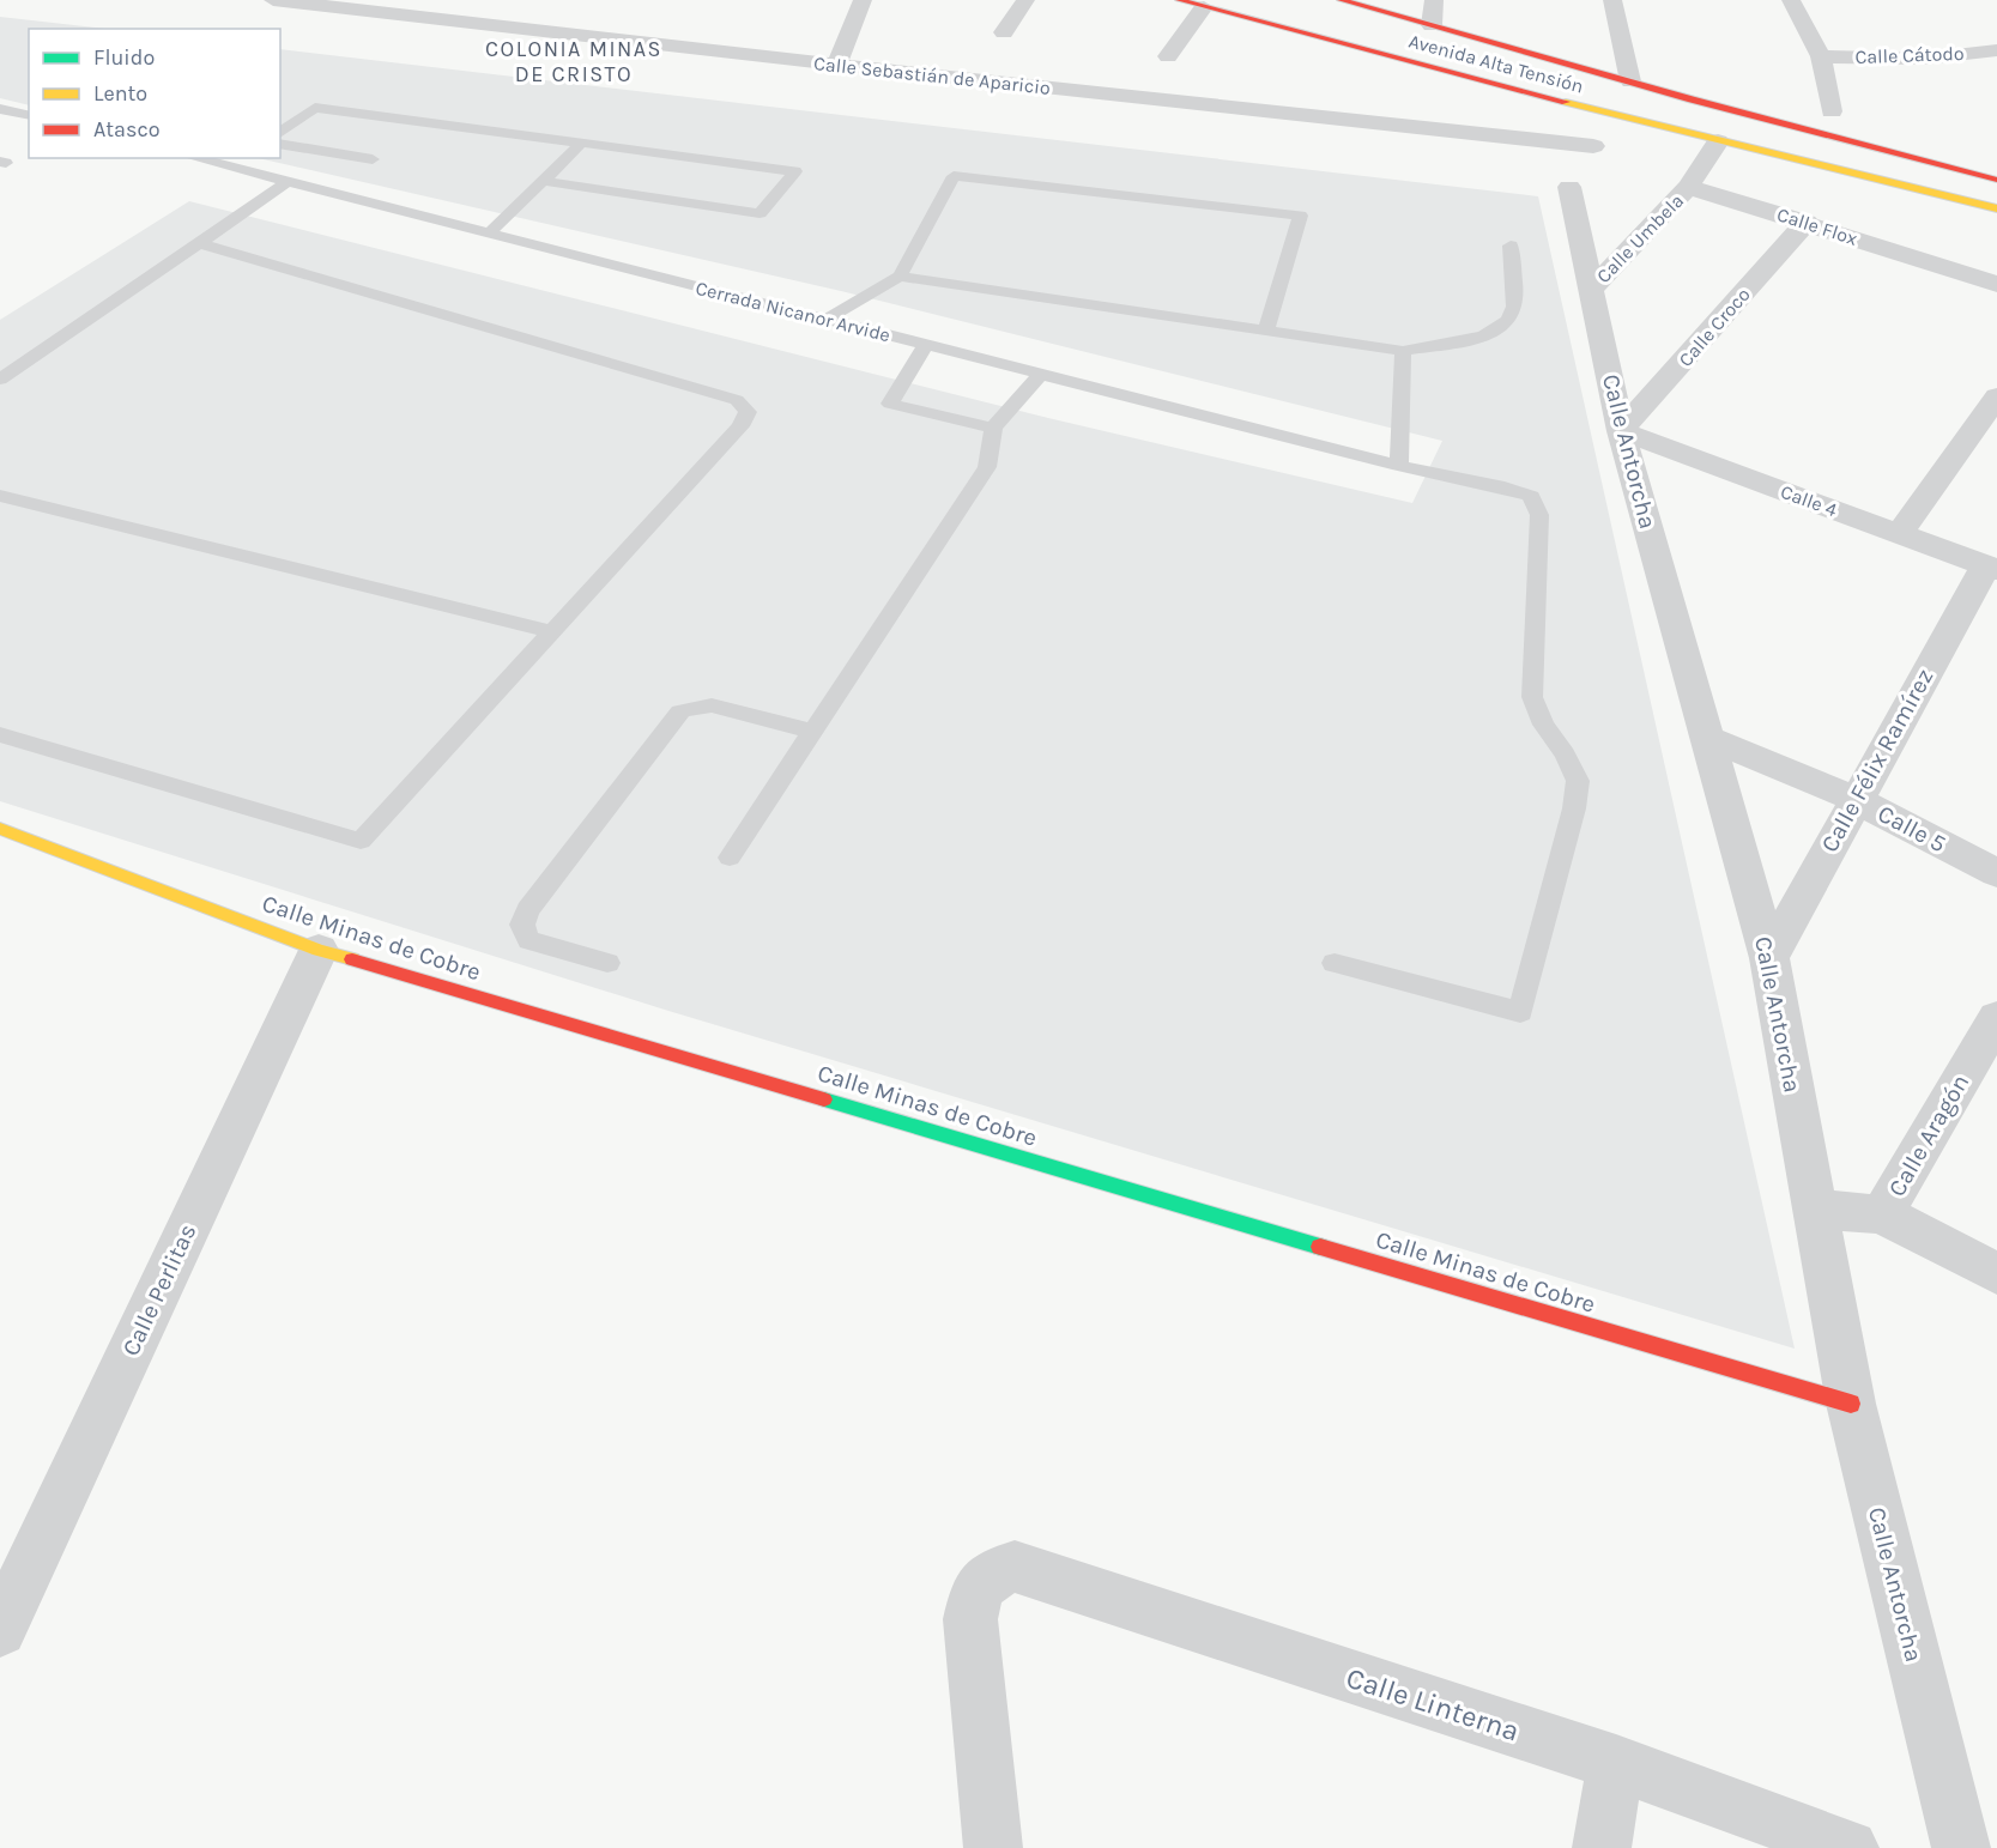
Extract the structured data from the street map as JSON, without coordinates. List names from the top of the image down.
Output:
{
  "streets": {
    "main road": ["Avenida Alta Tensión", "Calle Minas de Cobre"],
    "street": [
      "Calle Cátodo",
      "Calle Sebastián de Aparicio",
      "Calle Flox",
      "Calle Umbela",
      "Calle Croco",
      "Calle Antorcha",
      "Calle 4",
      "Calle Félix Ramírez",
      "Calle 5",
      "Calle Aragón",
      "Calle Perlitas",
      "Calle Linterna"
    ],
    "lane": ["Cerrada Nicanor Arvide"]
  },
  "crossings": [
    ["Calle Flox", "Calle Umbela"],
    ["Calle Flox", "Calle Croco"],
    ["Calle Umbela", "Calle Antorcha"],
    ["Calle Croco", "Calle Antorcha"],
    ["Calle Croco", "Calle 4"],
    ["Calle Antorcha", "Calle 4"],
    ["Calle Antorcha", "Calle Félix Ramírez"],
    ["Calle Antorcha", "Calle 5"],
    ["Calle Antorcha", "Calle Minas de Cobre"],
    ["Calle 4", "Calle Félix Ramírez"],
    ["Calle Félix Ramírez", "Calle 5"],
    ["Calle Minas de Cobre", "Calle Perlitas"]
  ],
  "districts": ["COLONIA MINAS DE CRISTO"],
  "legend": ["Fluido", "Lento", "Atasco"]
}
